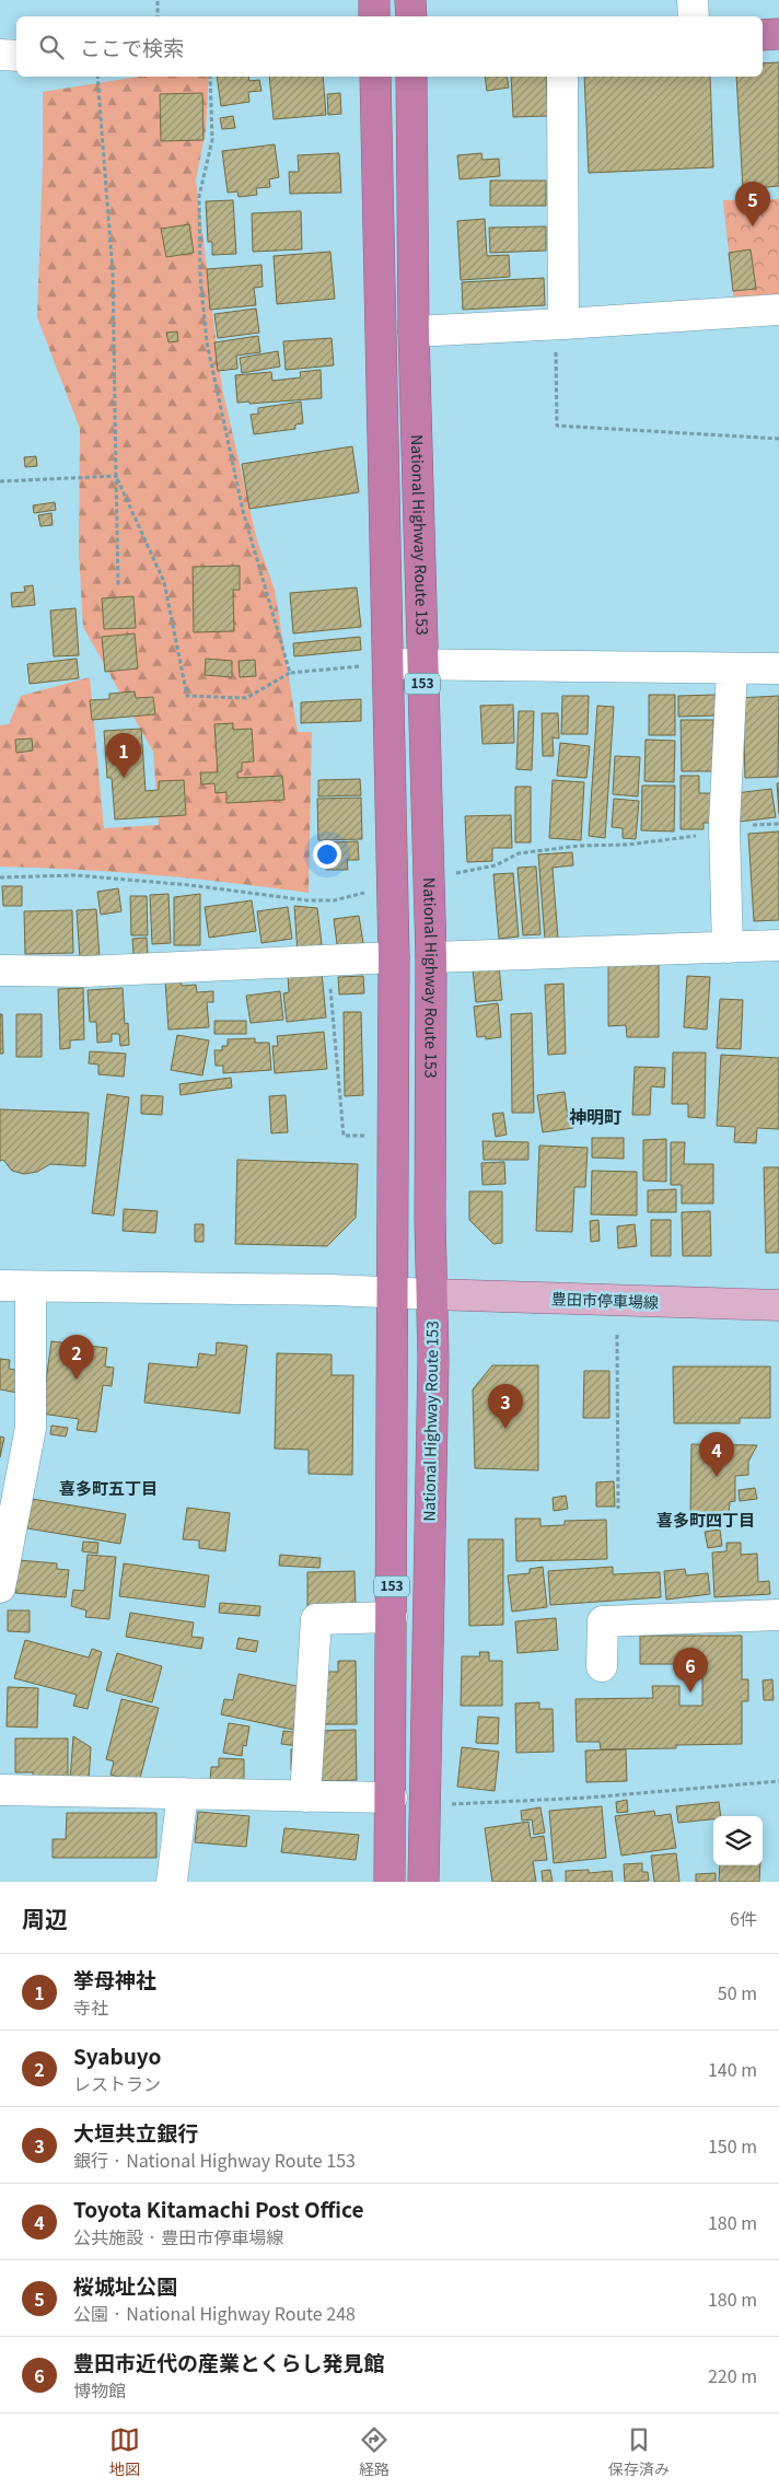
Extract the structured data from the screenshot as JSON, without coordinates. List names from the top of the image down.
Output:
{
  "streets": {
    "highway": ["National Highway Route 153", "153"],
    "main road": ["豊田市停車場線"]
  },
  "crossings": [
    ["National Highway Route 153", "豊田市停車場線"]
  ],
  "districts": ["神明町", "喜多町五丁目", "喜多町四丁目"],
  "page": {
    "search": "ここで検索",
    "pins": [
      "5",
      "1",
      "2",
      "3",
      "4",
      "6"
    ],
    "heading": ["周辺", "6件"],
    "list": [
      {
        "mark": "1",
        "name": "挙母神社",
        "note": "寺社",
        "value": "50 m"
      },
      {
        "mark": "2",
        "name": "Syabuyo",
        "note": "レストラン",
        "value": "140 m"
      },
      {
        "mark": "3",
        "name": "大垣共立銀行",
        "note": "銀行 · National Highway Route 153",
        "value": "150 m"
      },
      {
        "mark": "4",
        "name": "Toyota Kitamachi Post Office",
        "note": "公共施設 · 豊田市停車場線",
        "value": "180 m"
      },
      {
        "mark": "5",
        "name": "桜城址公園",
        "note": "公園 · National Highway Route 248",
        "value": "180 m"
      },
      {
        "mark": "6",
        "name": "豊田市近代の産業とくらし発見館",
        "note": "博物館",
        "value": "220 m"
      }
    ],
    "nav": ["地図", "経路", "保存済み"]
  }
}
